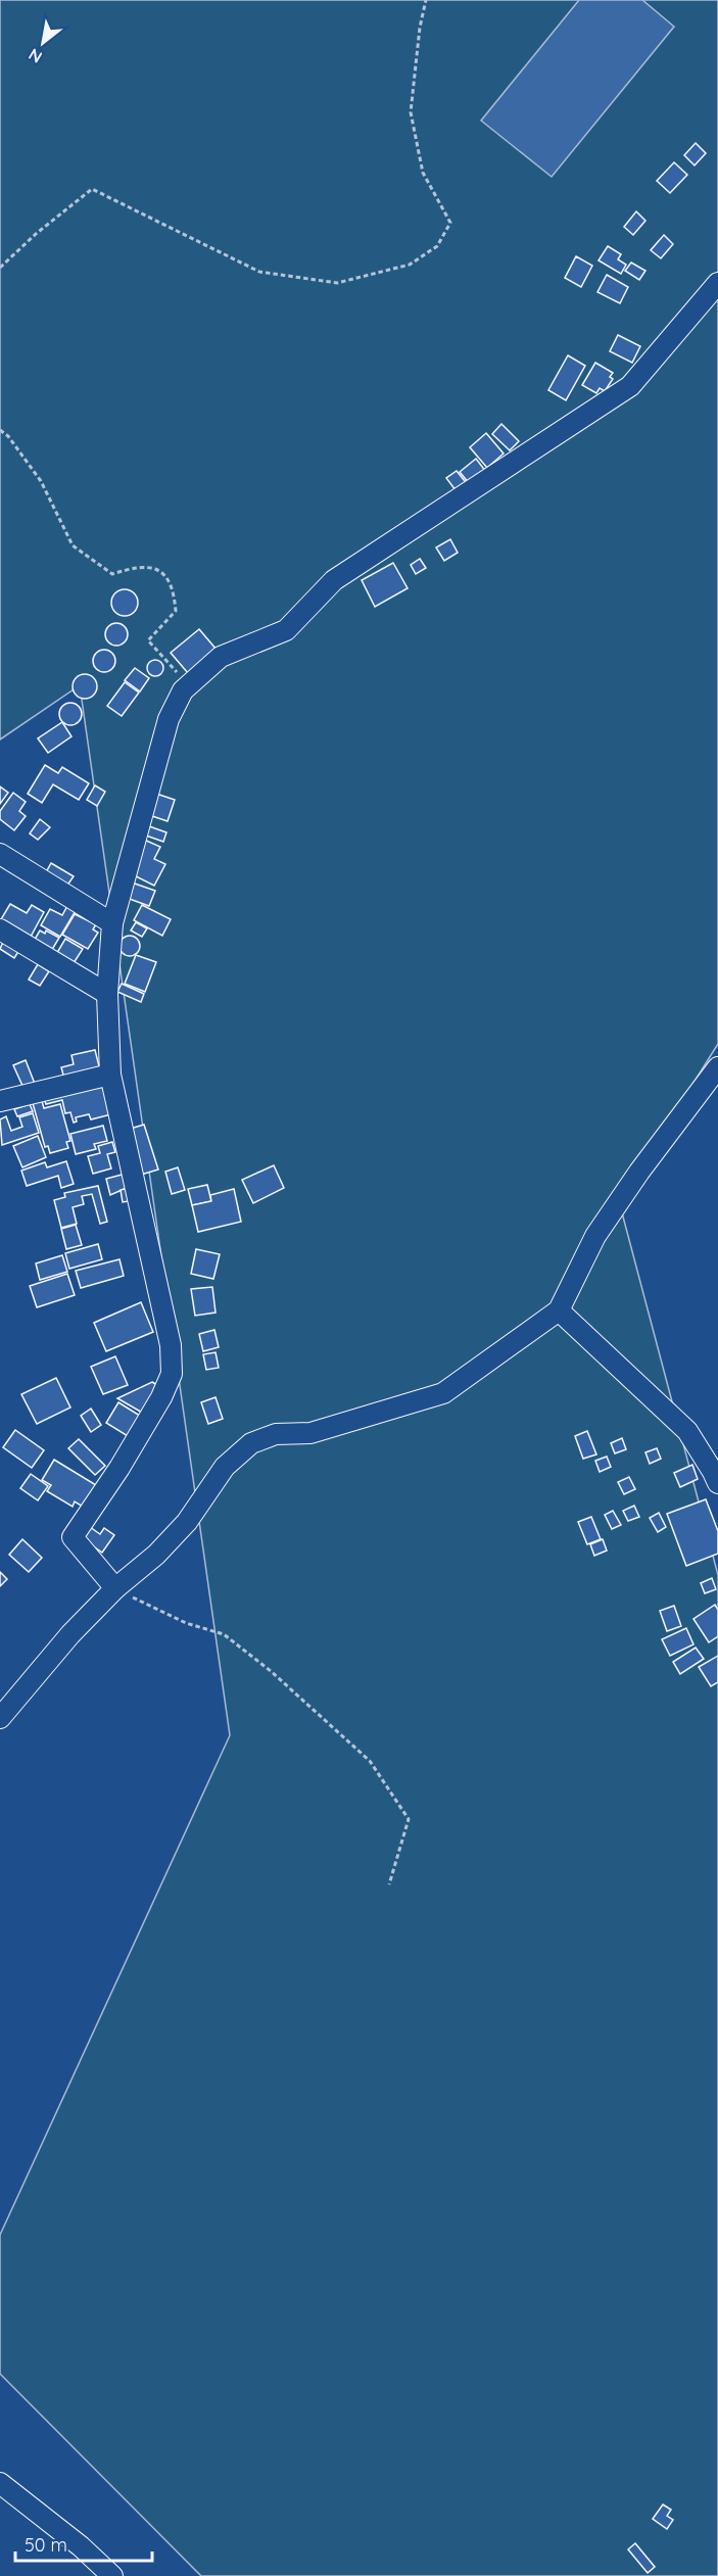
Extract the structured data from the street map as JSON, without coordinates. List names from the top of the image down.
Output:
{
  "scale_bar": "50 m",
  "north": "bottom left"
}
